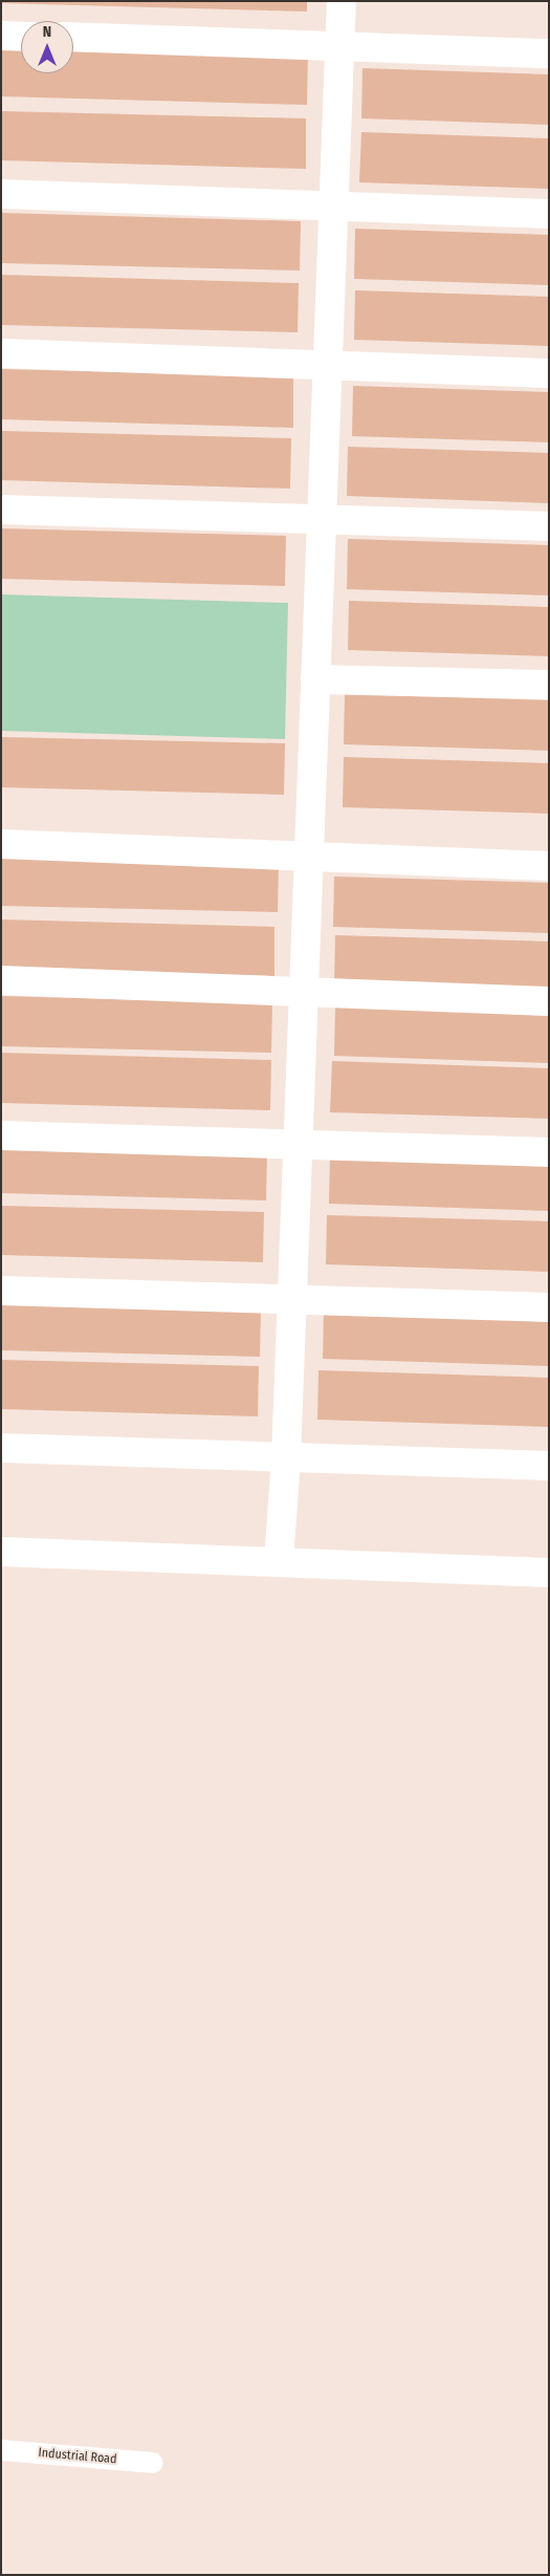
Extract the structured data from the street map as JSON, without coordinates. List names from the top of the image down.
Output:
{
  "streets": {
    "lane": ["Industrial Road"]
  },
  "north": "top"
}
